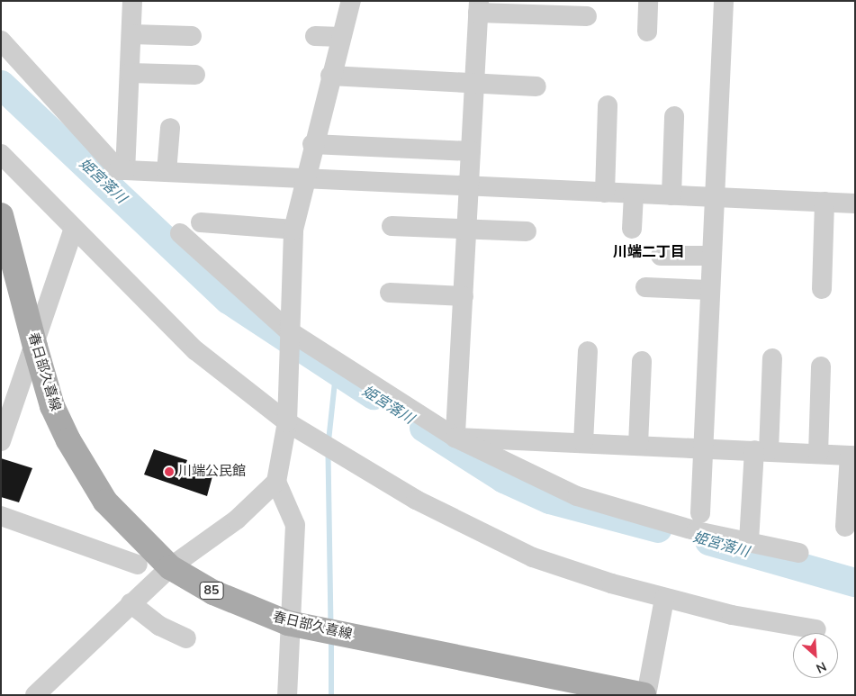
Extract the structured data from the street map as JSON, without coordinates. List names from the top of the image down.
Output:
{
  "streets": {
    "main road": ["春日部久喜線", "85"]
  },
  "districts": ["川端二丁目"],
  "water": ["姫宮落川"],
  "places": ["川端公民館"],
  "north": "bottom right"
}
